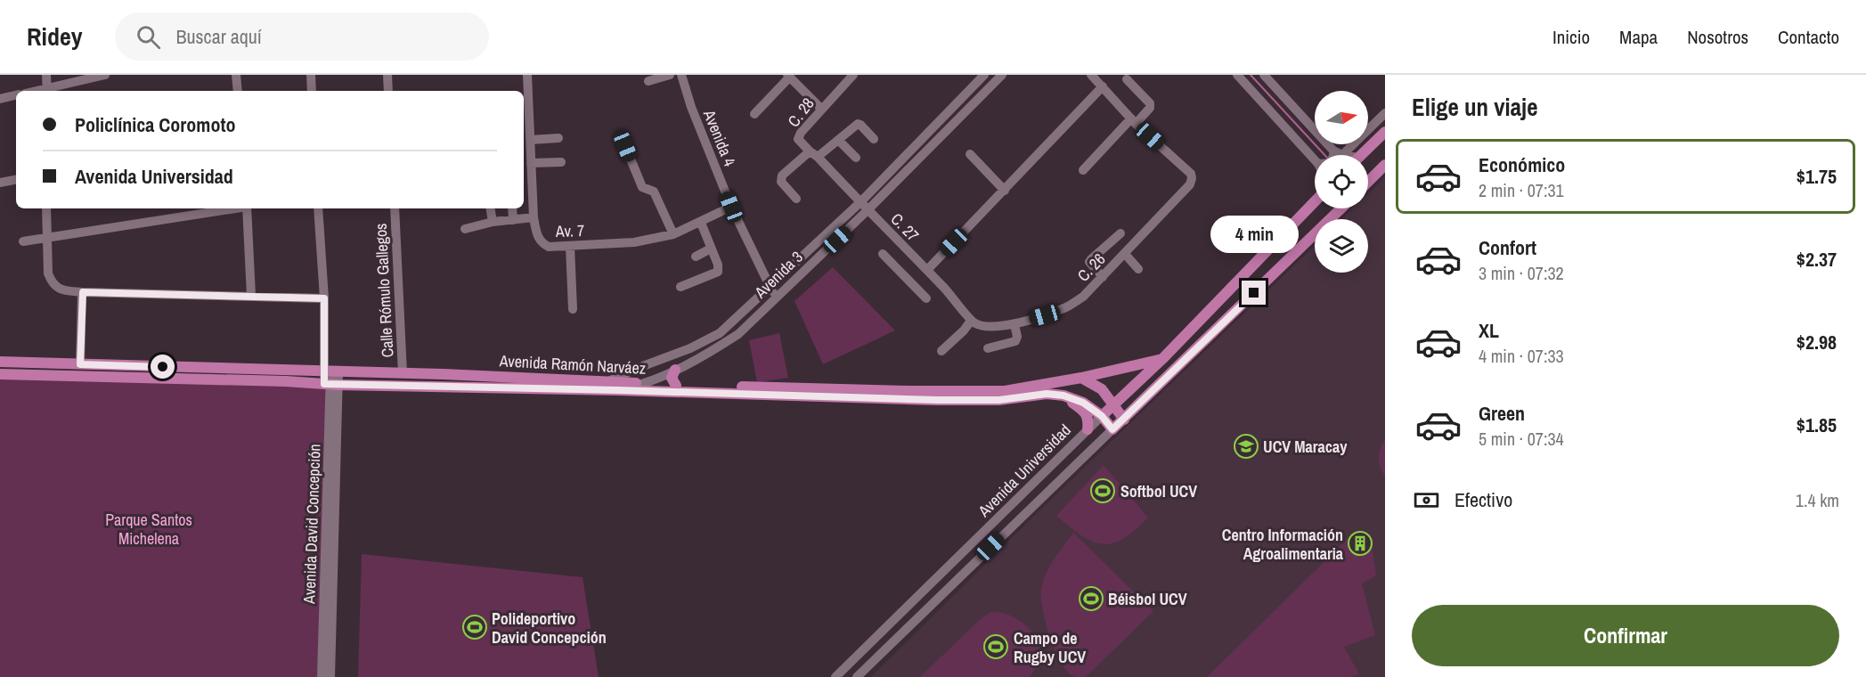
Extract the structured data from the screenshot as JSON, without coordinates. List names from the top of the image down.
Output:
{
  "streets": {
    "main road": ["Avenida Ramón Narváez", "Avenida Universidad"],
    "street": [
      "C. 28",
      "Avenida 4",
      "C. 27",
      "Av. 7",
      "C. 26",
      "Avenida 3",
      "Calle Rómulo Gallegos",
      "Avenida David Concepción"
    ]
  },
  "crossings": [
    ["C. 28", "C. 27"],
    ["Avenida 4", "Av. 7"],
    ["Avenida 4", "Avenida 3"],
    ["C. 27", "C. 26"],
    ["C. 27", "Avenida 3"],
    ["Avenida 3", "Avenida Ramón Narváez"],
    ["Calle Rómulo Gallegos", "Avenida Ramón Narváez"],
    ["Avenida Ramón Narváez", "Avenida Universidad"],
    ["Avenida Ramón Narváez", "Avenida David Concepción"]
  ],
  "parks": ["Parque Santos Michelena"],
  "places": {
    "school or university": ["UCV Maracay"],
    "sports": [
      "Softbol UCV",
      "Béisbol UCV",
      "Polideportivo David Concepción",
      "Campo de Rugby UCV"
    ],
    "building": ["Centro Información Agroalimentaria"]
  },
  "north": "right",
  "page": {
    "header": "Ridey",
    "search": "Buscar aquí",
    "nav": [
      "Inicio",
      "Mapa",
      "Nosotros",
      "Contacto"
    ],
    "heading": "Elige un viaje",
    "banner": ["Policlínica Coromoto", "Avenida Universidad"],
    "list": [
      {
        "name": "Económico",
        "note": "2 min · 07:31",
        "value": "$1.75"
      },
      {
        "name": "Confort",
        "note": "3 min · 07:32",
        "value": "$2.37"
      },
      {
        "name": "XL",
        "note": "4 min · 07:33",
        "value": "$2.98"
      },
      {
        "name": "Green",
        "note": "5 min · 07:34",
        "value": "$1.85"
      }
    ],
    "bubble": "4 min",
    "pay": ["Efectivo", "1.4 km"],
    "buttons": "Confirmar"
  }
}
